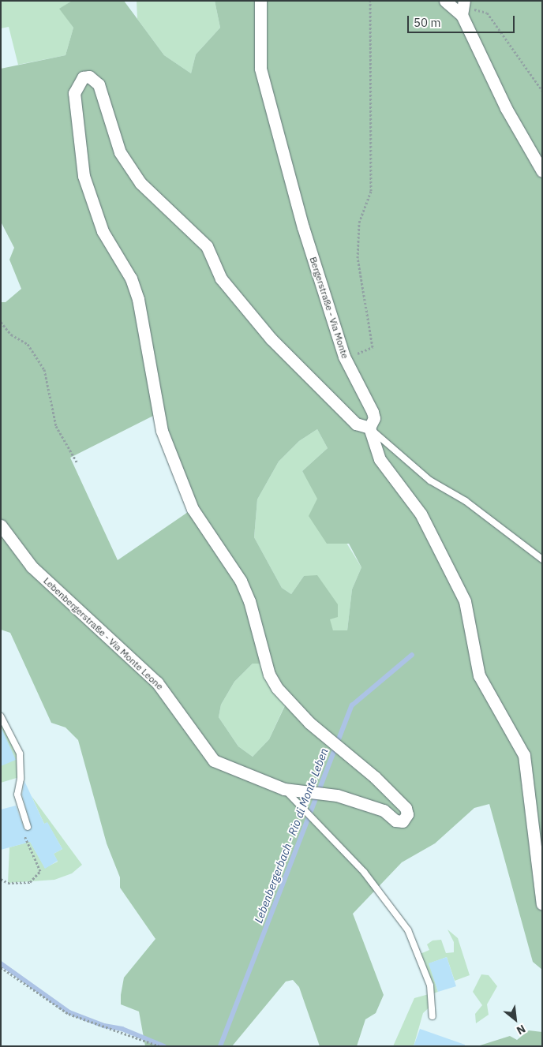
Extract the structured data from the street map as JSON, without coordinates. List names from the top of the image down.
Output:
{
  "streets": {
    "street": ["Bergerstraße - Via Monte", "Lebenbergerstraße - Via Monte Leone"]
  },
  "crossings": [
    ["Bergerstraße - Via Monte", "Lebenbergerstraße - Via Monte Leone"]
  ],
  "water": ["Lebenbergerbach - Rio di Monte Leben"],
  "scale_bar": "50 m",
  "north": "bottom right"
}
